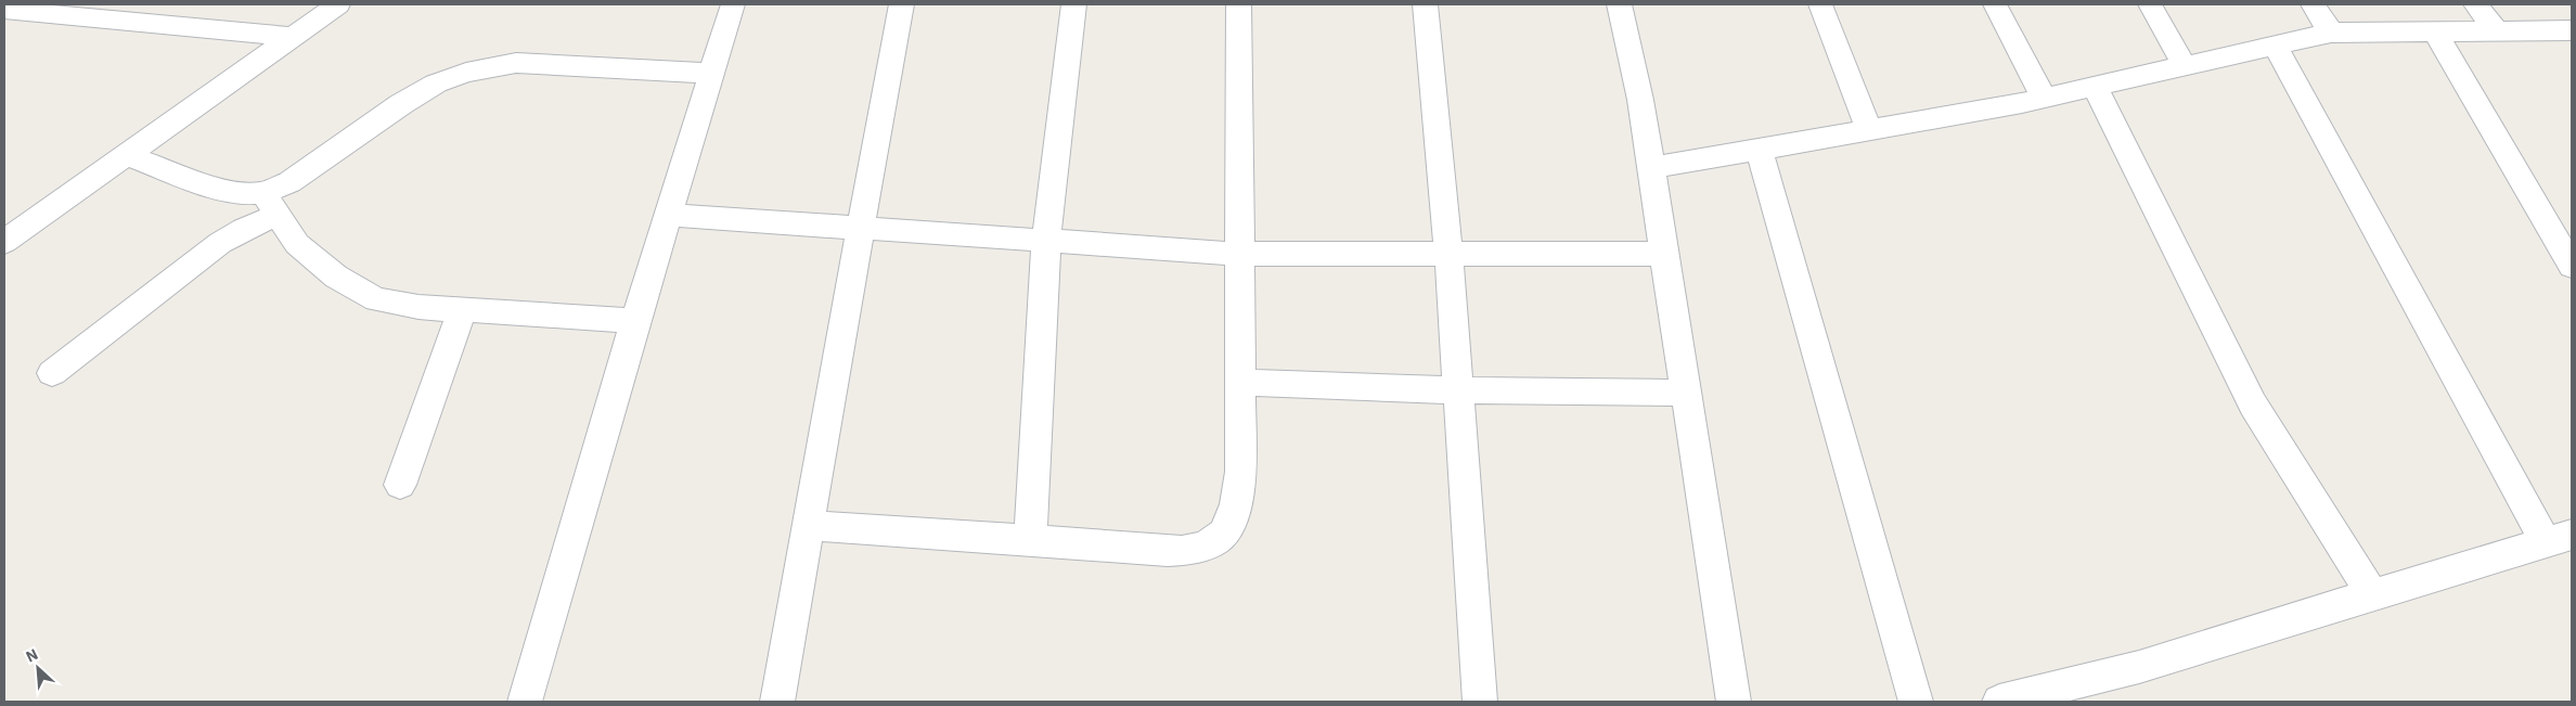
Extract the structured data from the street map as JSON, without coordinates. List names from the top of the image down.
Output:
{
  "north": "top left"
}
